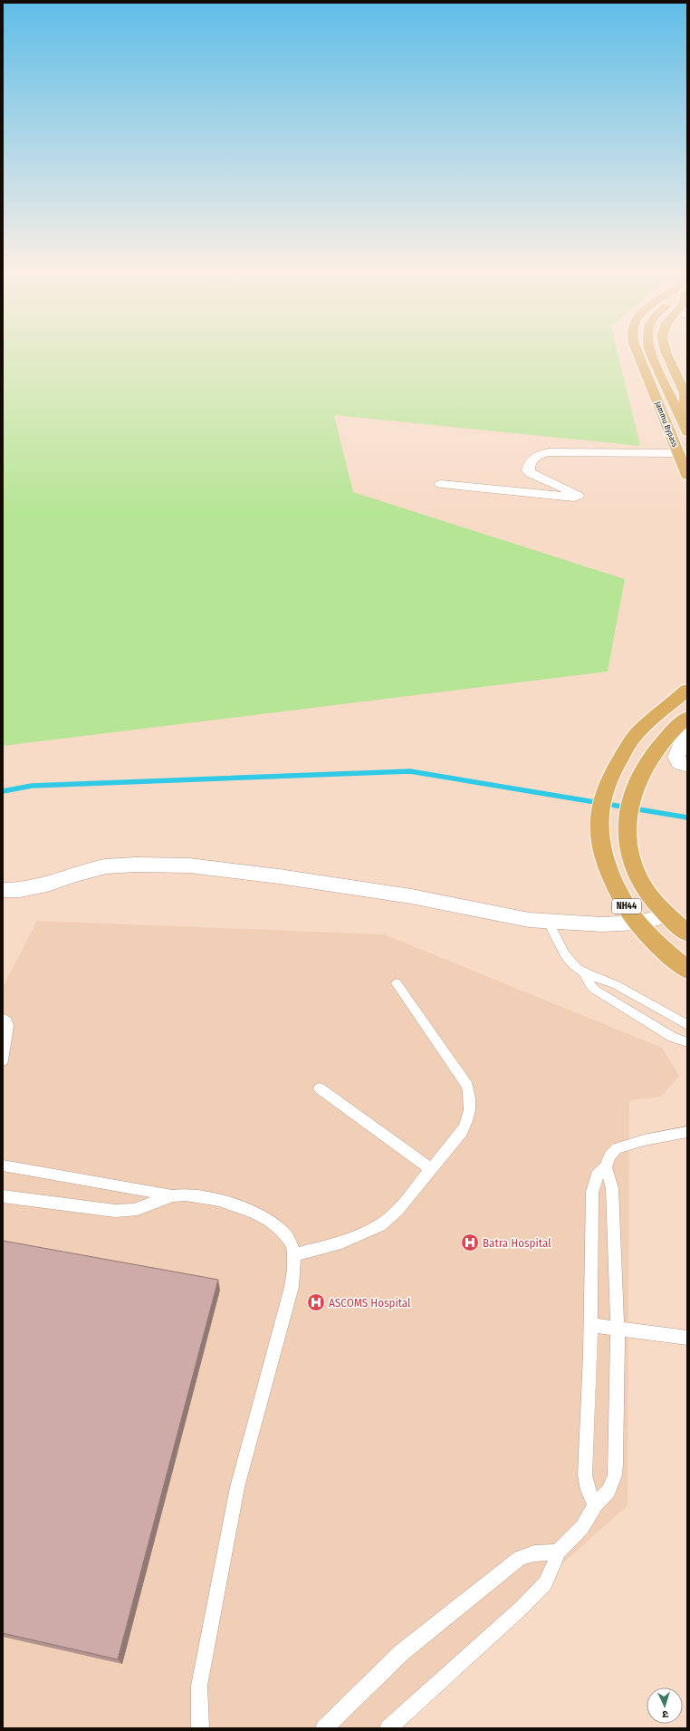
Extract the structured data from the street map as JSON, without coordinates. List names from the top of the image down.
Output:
{
  "streets": {
    "highway": ["Jammu Bypass", "NH44"]
  },
  "places": {
    "hospital": ["Batra Hospital", "ASCOMS Hospital"]
  },
  "north": "bottom"
}
